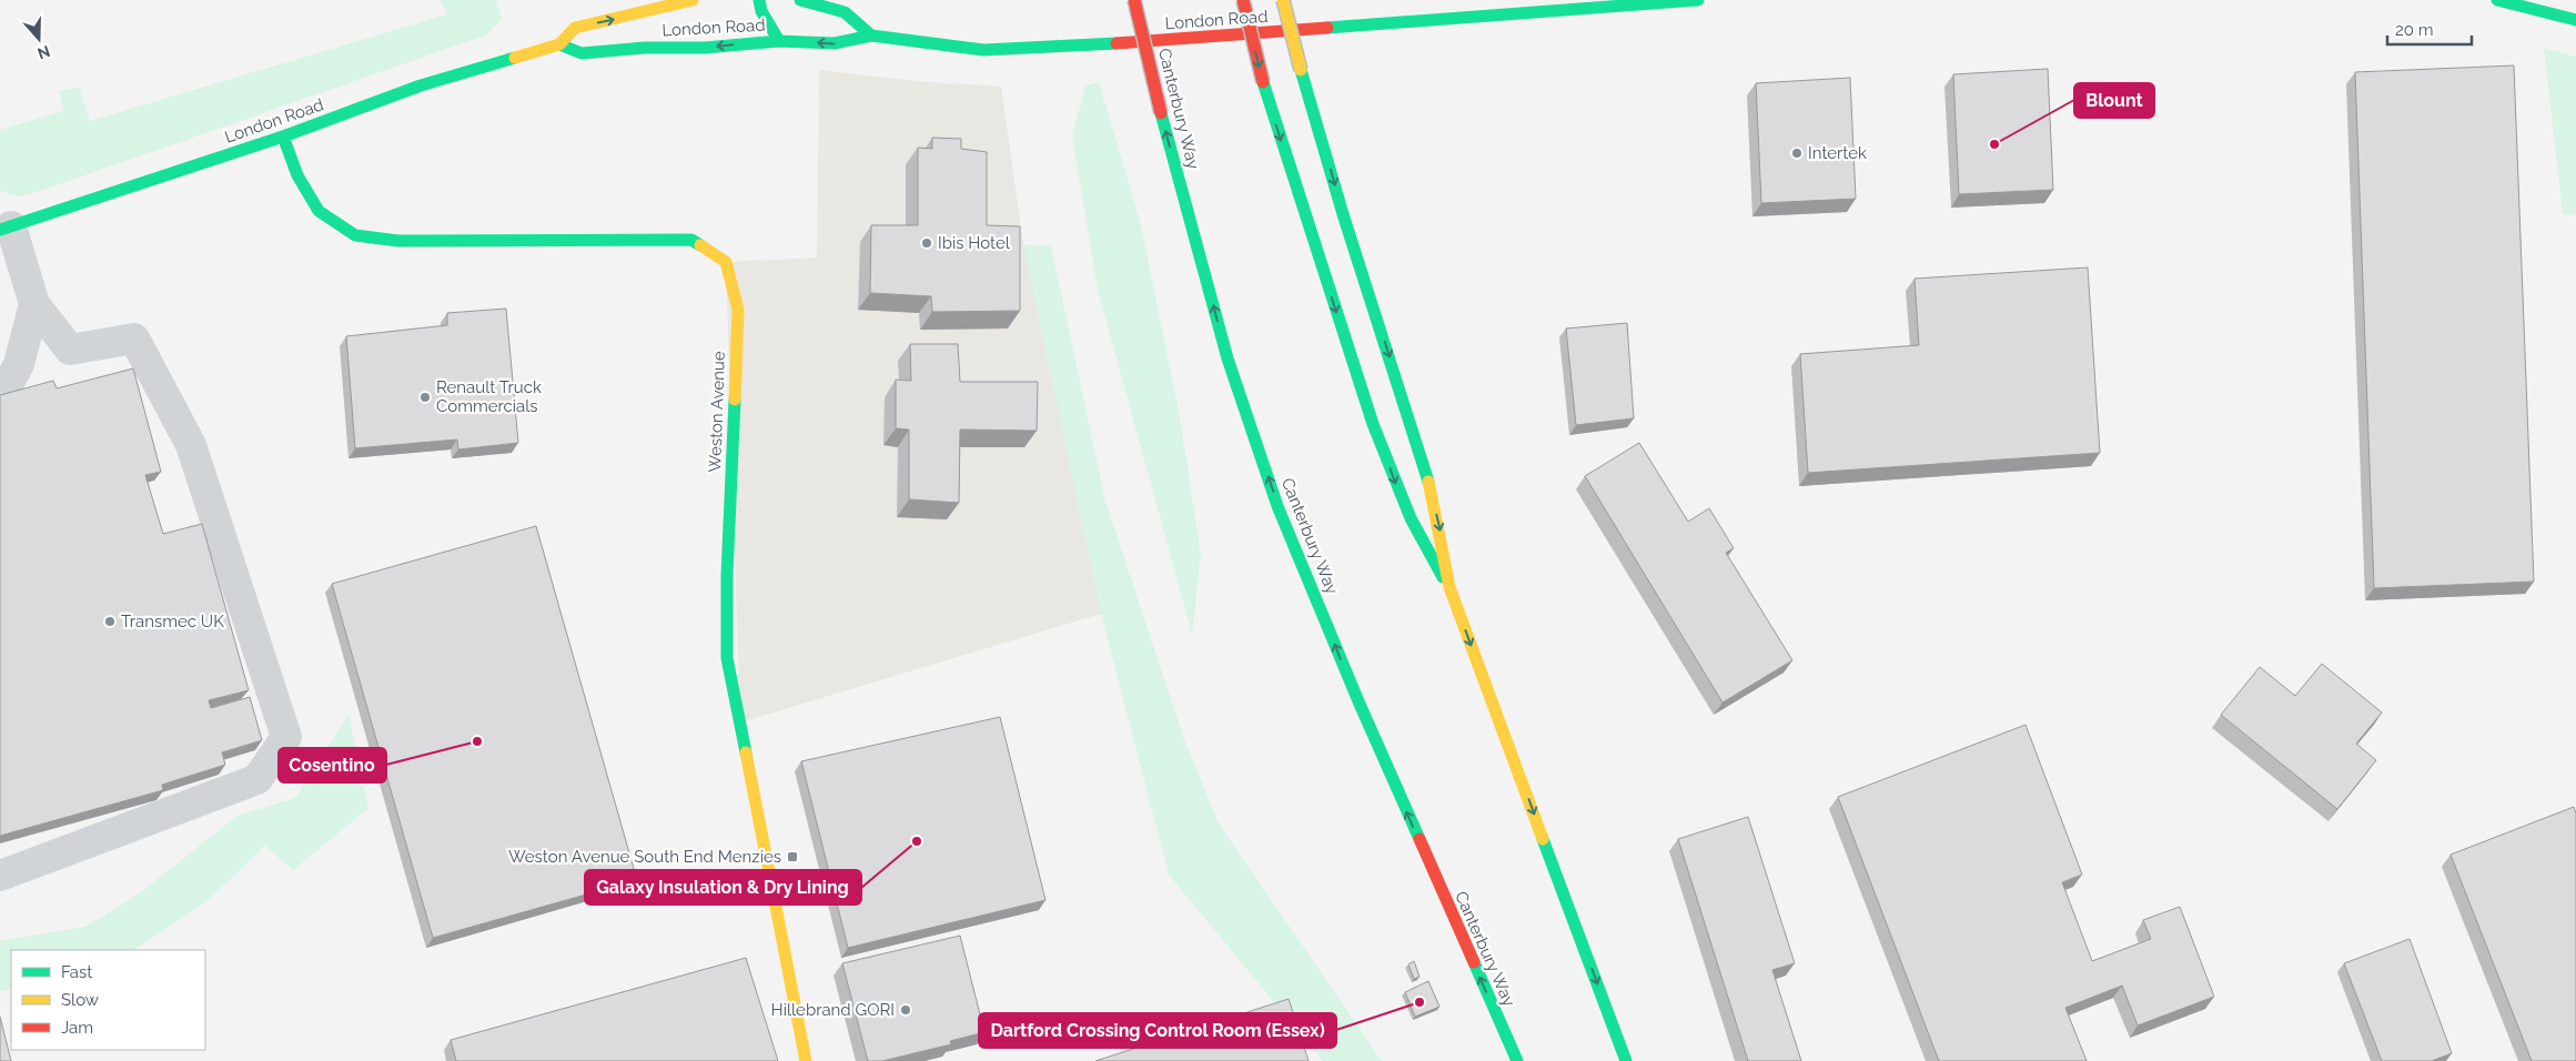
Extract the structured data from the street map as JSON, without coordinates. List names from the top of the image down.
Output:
{
  "streets": {
    "main road": ["London Road", "Canterbury Way", "Weston Avenue"]
  },
  "crossings": [
    ["London Road", "Weston Avenue"]
  ],
  "places": {
    "other": [
      "Blount",
      "Intertek",
      "Ibis Hotel",
      "Renault Truck Commercials",
      "Transmec UK",
      "Cosentino",
      "Galaxy Insulation & Dry Lining",
      "Dartford Crossing Control Room (Essex)",
      "Hillebrand GORI"
    ],
    "transit": ["Weston Avenue South End Menzies"]
  },
  "legend": ["Fast", "Slow", "Jam"],
  "scale_bar": "20 m",
  "north": "bottom"
}
